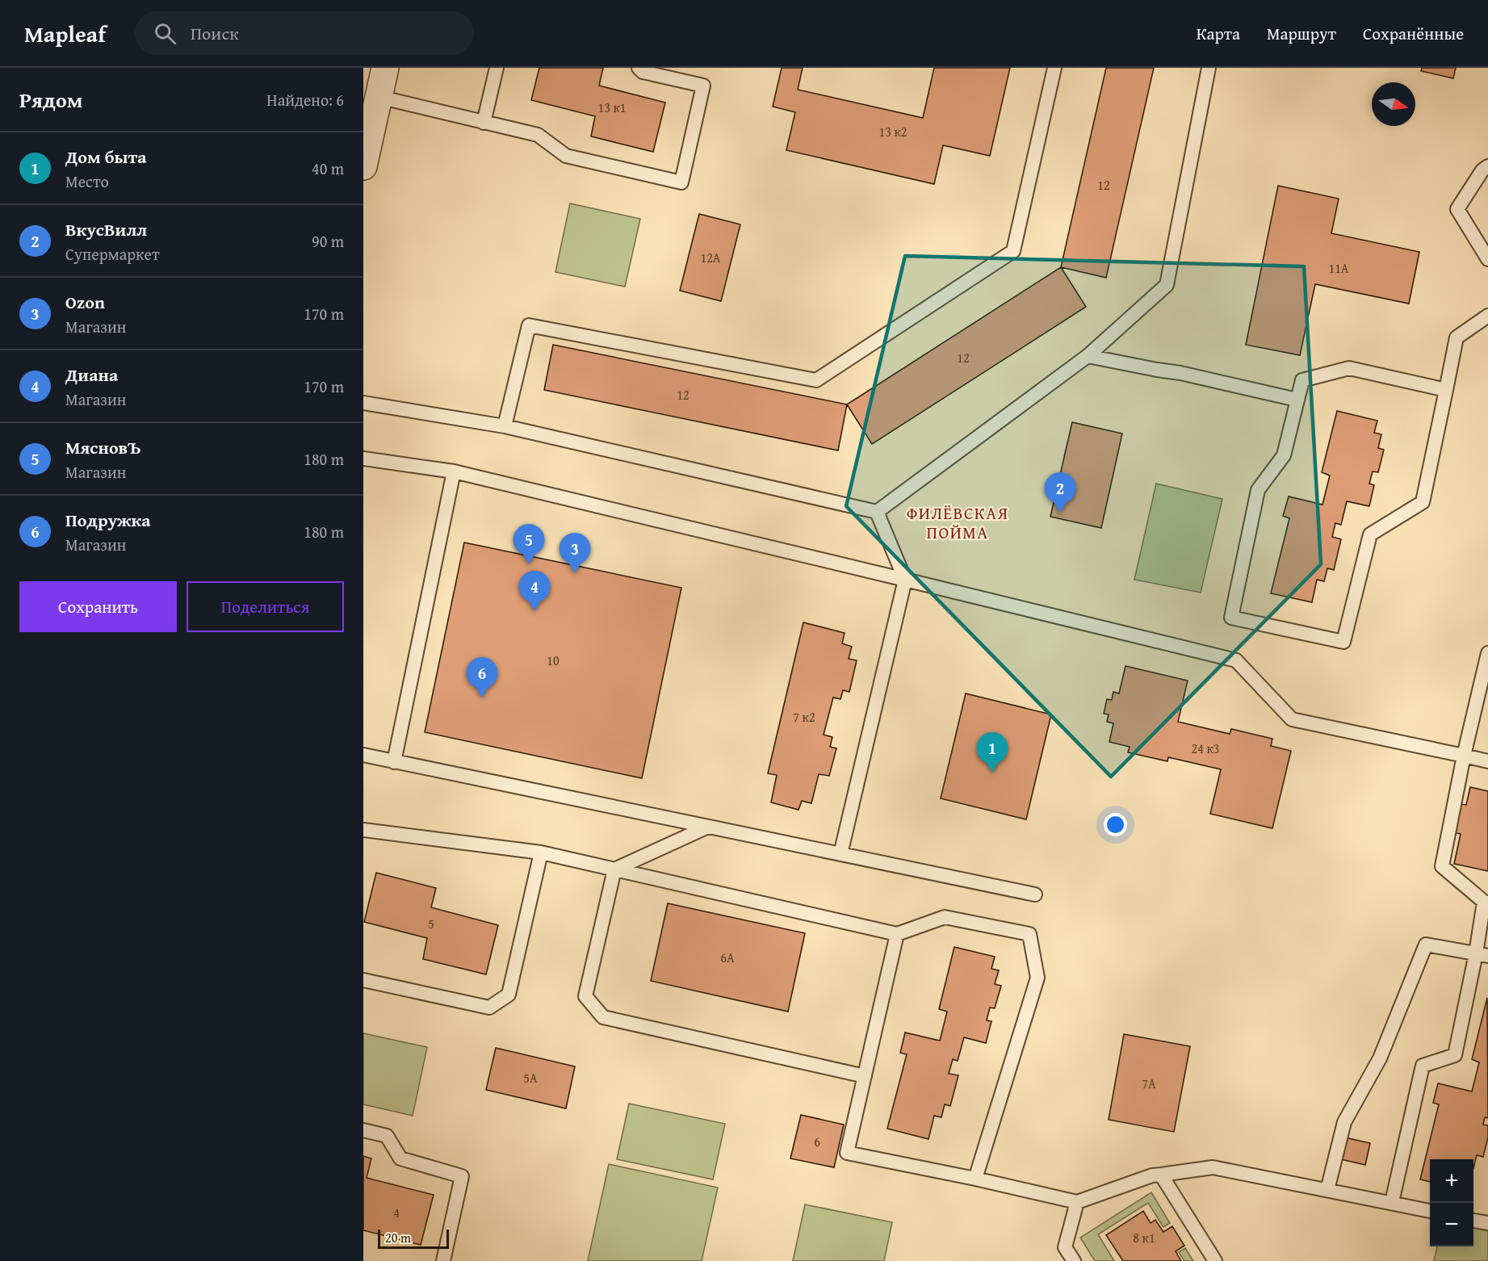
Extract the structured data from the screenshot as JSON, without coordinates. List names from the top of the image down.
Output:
{
  "districts": ["ФИЛЁВСКАЯ ПОЙМА"],
  "house_numbers": [
    "13 к1",
    "13 к2",
    "12",
    "12А",
    "11А",
    "12",
    "12",
    "10",
    "7 к2",
    "24 к3",
    "5",
    "6А",
    "5А",
    "7А",
    "6",
    "4",
    "8 к1"
  ],
  "scale_bar": "20 m",
  "north": "right",
  "page": {
    "header": "Mapleaf",
    "search": "Поиск",
    "nav": ["Карта", "Маршрут", "Сохранённые"],
    "heading": ["Рядом", "Найдено: 6"],
    "list": [
      {
        "mark": "1",
        "name": "Дом быта",
        "note": "Место",
        "value": "40 m"
      },
      {
        "mark": "2",
        "name": "ВкусВилл",
        "note": "Супермаркет",
        "value": "90 m"
      },
      {
        "mark": "3",
        "name": "Ozon",
        "note": "Магазин",
        "value": "170 m"
      },
      {
        "mark": "4",
        "name": "Диана",
        "note": "Магазин",
        "value": "170 m"
      },
      {
        "mark": "5",
        "name": "МясновЪ",
        "note": "Магазин",
        "value": "180 m"
      },
      {
        "mark": "6",
        "name": "Подружка",
        "note": "Магазин",
        "value": "180 m"
      }
    ],
    "pins": [
      "2",
      "5",
      "3",
      "4",
      "6",
      "1"
    ],
    "buttons": ["Сохранить", "Поделиться"],
    "map_buttons": ["+", "−"],
    "scale": "20 m"
  }
}
